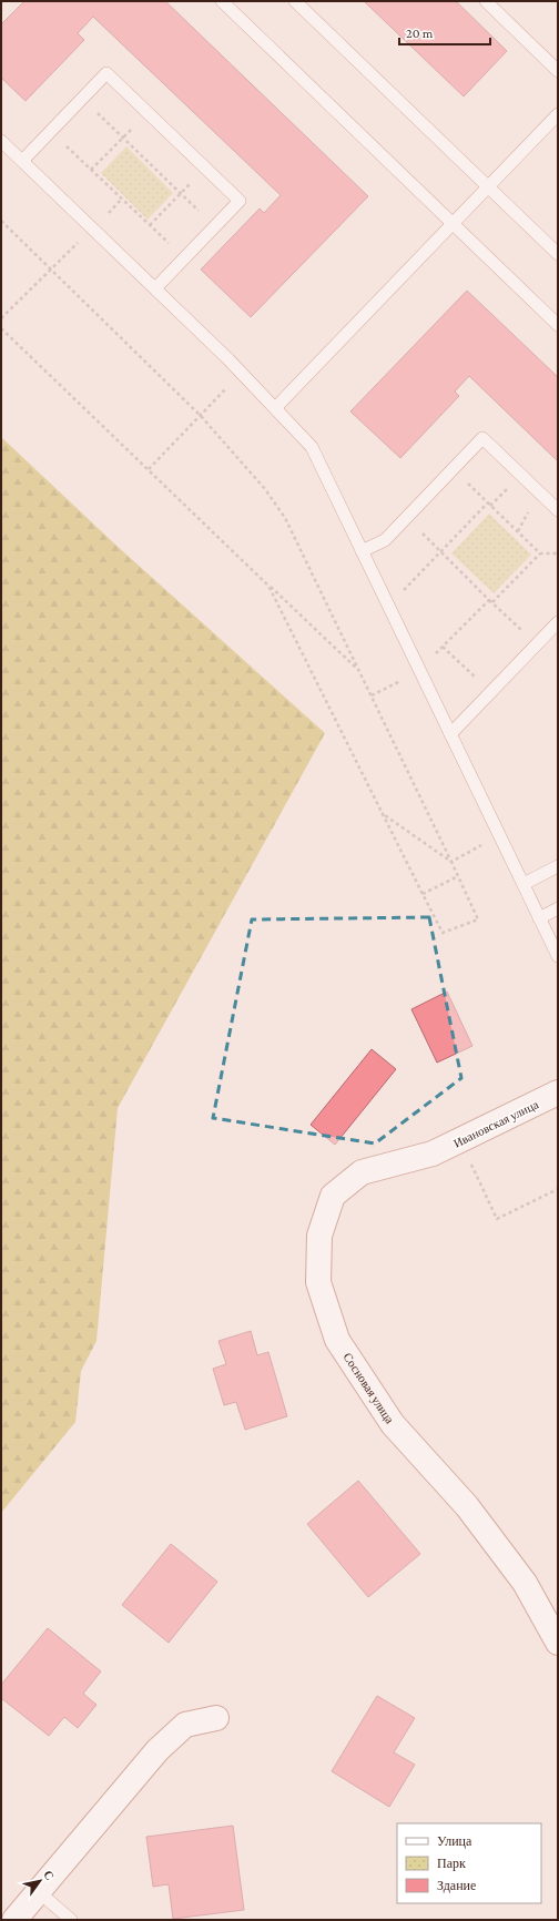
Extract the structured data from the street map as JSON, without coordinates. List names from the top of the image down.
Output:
{
  "streets": {
    "street": ["Ивановская улица", "Сосновая улица"]
  },
  "crossings": [
    ["Ивановская улица", "Сосновая улица"]
  ],
  "legend": ["Улица", "Парк", "Здание"],
  "scale_bar": "20 m",
  "north": "top right"
}
